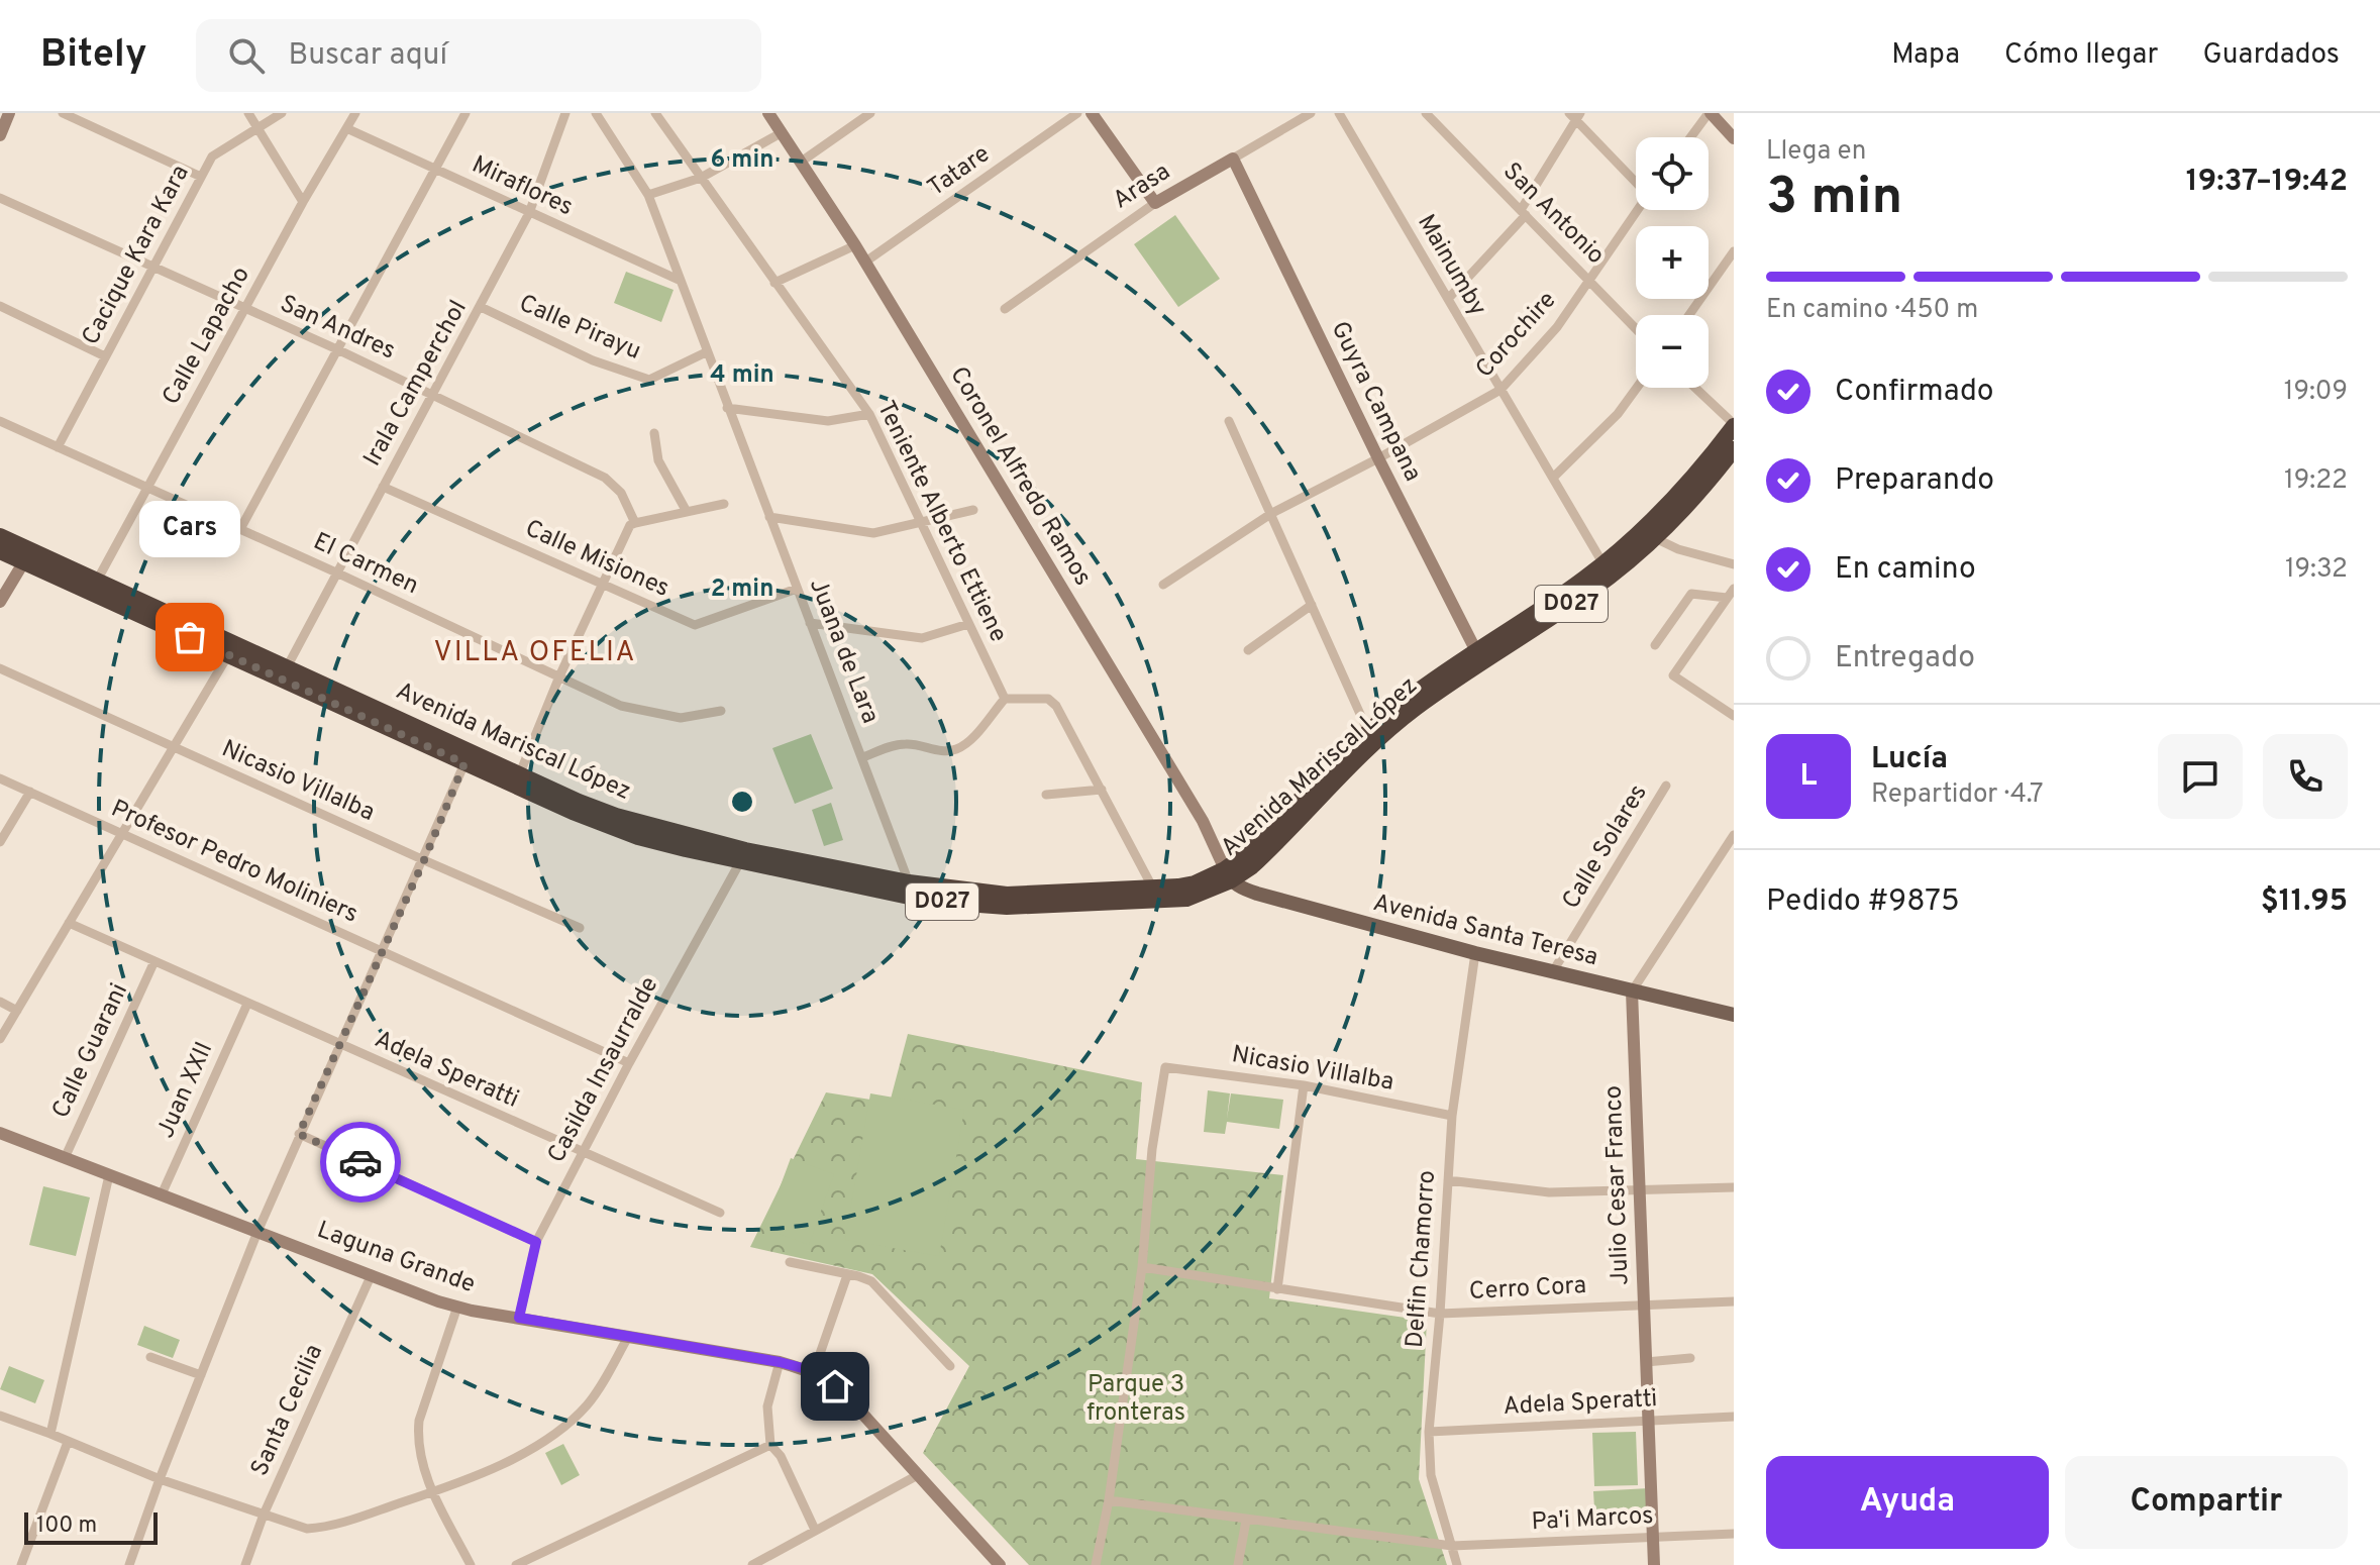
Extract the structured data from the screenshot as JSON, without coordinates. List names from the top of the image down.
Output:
{
  "streets": {
    "highway": ["D027", "Avenida Mariscal López"],
    "main road": [
      "Arasa",
      "Guyra Campana",
      "Coronel Alfredo Ramos",
      "Avenida Santa Teresa",
      "Julio Cesar Franco",
      "Laguna Grande"
    ],
    "street": [
      "Tatare",
      "Miraflores",
      "San Antonio",
      "Cacique Kara Kara",
      "Mainumby",
      "San Andres",
      "Calle Pirayu",
      "Corochire",
      "Calle Lapacho",
      "Irala Camperchol",
      "Teniente Alberto Ettiene",
      "Calle Misiones",
      "El Carmen",
      "Juana de Lara",
      "Nicasio Villalba",
      "Calle Solares",
      "Profesor Pedro Moliniers",
      "Calle Guarani",
      "Adela Speratti",
      "Casilda Insaurralde",
      "Juan XXII",
      "Delfin Chamorro",
      "Cerro Cora",
      "Santa Cecilia",
      "Pa'i Marcos"
    ]
  },
  "crossings": [
    ["Tatare", "Coronel Alfredo Ramos"],
    ["Miraflores", "Calle Lapacho"],
    ["Miraflores", "Irala Camperchol"],
    ["Miraflores", "Juana de Lara"],
    ["Arasa", "Guyra Campana"],
    ["San Antonio", "Corochire"],
    ["Cacique Kara Kara", "San Andres"],
    ["Cacique Kara Kara", "El Carmen"],
    ["Mainumby", "Corochire"],
    ["Mainumby", "Avenida Mariscal López"],
    ["San Andres", "Calle Lapacho"],
    ["San Andres", "Irala Camperchol"],
    ["Calle Pirayu", "Irala Camperchol"],
    ["Calle Pirayu", "Juana de Lara"],
    ["Corochire", "Guyra Campana"],
    ["Calle Lapacho", "El Carmen"],
    ["Calle Lapacho", "Avenida Mariscal López"],
    ["Irala Camperchol", "Calle Misiones"],
    ["Irala Camperchol", "El Carmen"],
    ["Irala Camperchol", "Avenida Mariscal López"],
    ["Guyra Campana", "Avenida Mariscal López"],
    ["Coronel Alfredo Ramos", "Avenida Mariscal López"],
    ["Coronel Alfredo Ramos", "Avenida Santa Teresa"],
    ["Calle Misiones", "Juana de Lara"],
    ["Juana de Lara", "Avenida Mariscal López"],
    ["Avenida Mariscal López", "Avenida Santa Teresa"],
    ["Avenida Mariscal López", "Casilda Insaurralde"],
    ["Nicasio Villalba", "Delfin Chamorro"],
    ["Nicasio Villalba", "Cerro Cora"],
    ["Calle Solares", "Avenida Santa Teresa"],
    ["Profesor Pedro Moliniers", "Casilda Insaurralde"],
    ["Avenida Santa Teresa", "Julio Cesar Franco"],
    ["Avenida Santa Teresa", "Delfin Chamorro"],
    ["Calle Guarani", "Adela Speratti"],
    ["Calle Guarani", "Laguna Grande"],
    ["Adela Speratti", "Casilda Insaurralde"],
    ["Adela Speratti", "Juan XXII"],
    ["Adela Speratti", "Julio Cesar Franco"],
    ["Adela Speratti", "Delfin Chamorro"],
    ["Casilda Insaurralde", "Laguna Grande"],
    ["Juan XXII", "Laguna Grande"],
    ["Julio Cesar Franco", "Cerro Cora"],
    ["Julio Cesar Franco", "Pa'i Marcos"],
    ["Laguna Grande", "Santa Cecilia"],
    ["Delfin Chamorro", "Cerro Cora"],
    ["Delfin Chamorro", "Pa'i Marcos"]
  ],
  "districts": ["VILLA OFELIA"],
  "parks": ["Parque 3 fronteras"],
  "places": ["Cars"],
  "scale_bar": "100 m",
  "page": {
    "header": "Bitely",
    "search": "Buscar aquí",
    "nav": ["Mapa", "Cómo llegar", "Guardados"],
    "heading": ["3 min", "Llega en", "19:37–19:42"],
    "panel": [
      "Lucía",
      "Repartidor · 4.7",
      "Pedido #9875",
      "$11.95"
    ],
    "map_buttons": ["+", "−"],
    "bar": "En camino · 450 m",
    "list": [
      ["Confirmado", "19:09"],
      ["Preparando", "19:22"],
      ["En camino", "19:32"],
      "Entregado"
    ],
    "bubble": "Cars",
    "round": "L",
    "buttons": ["Ayuda", "Compartir"],
    "scale": "100 m"
  },
  "rings": ["6 min", "4 min", "2 min"]
}
